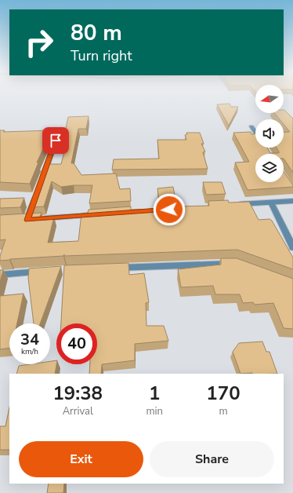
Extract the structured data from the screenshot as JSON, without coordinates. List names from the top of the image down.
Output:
{
  "north": "left",
  "page": {
    "turn": ["80 m", "Turn right"],
    "speed": "34 km/h",
    "limit": "40",
    "eta": [
      "19:38",
      "Arrival",
      "1",
      "min",
      "170",
      "m"
    ],
    "buttons": ["Exit", "Share"]
  }
}
